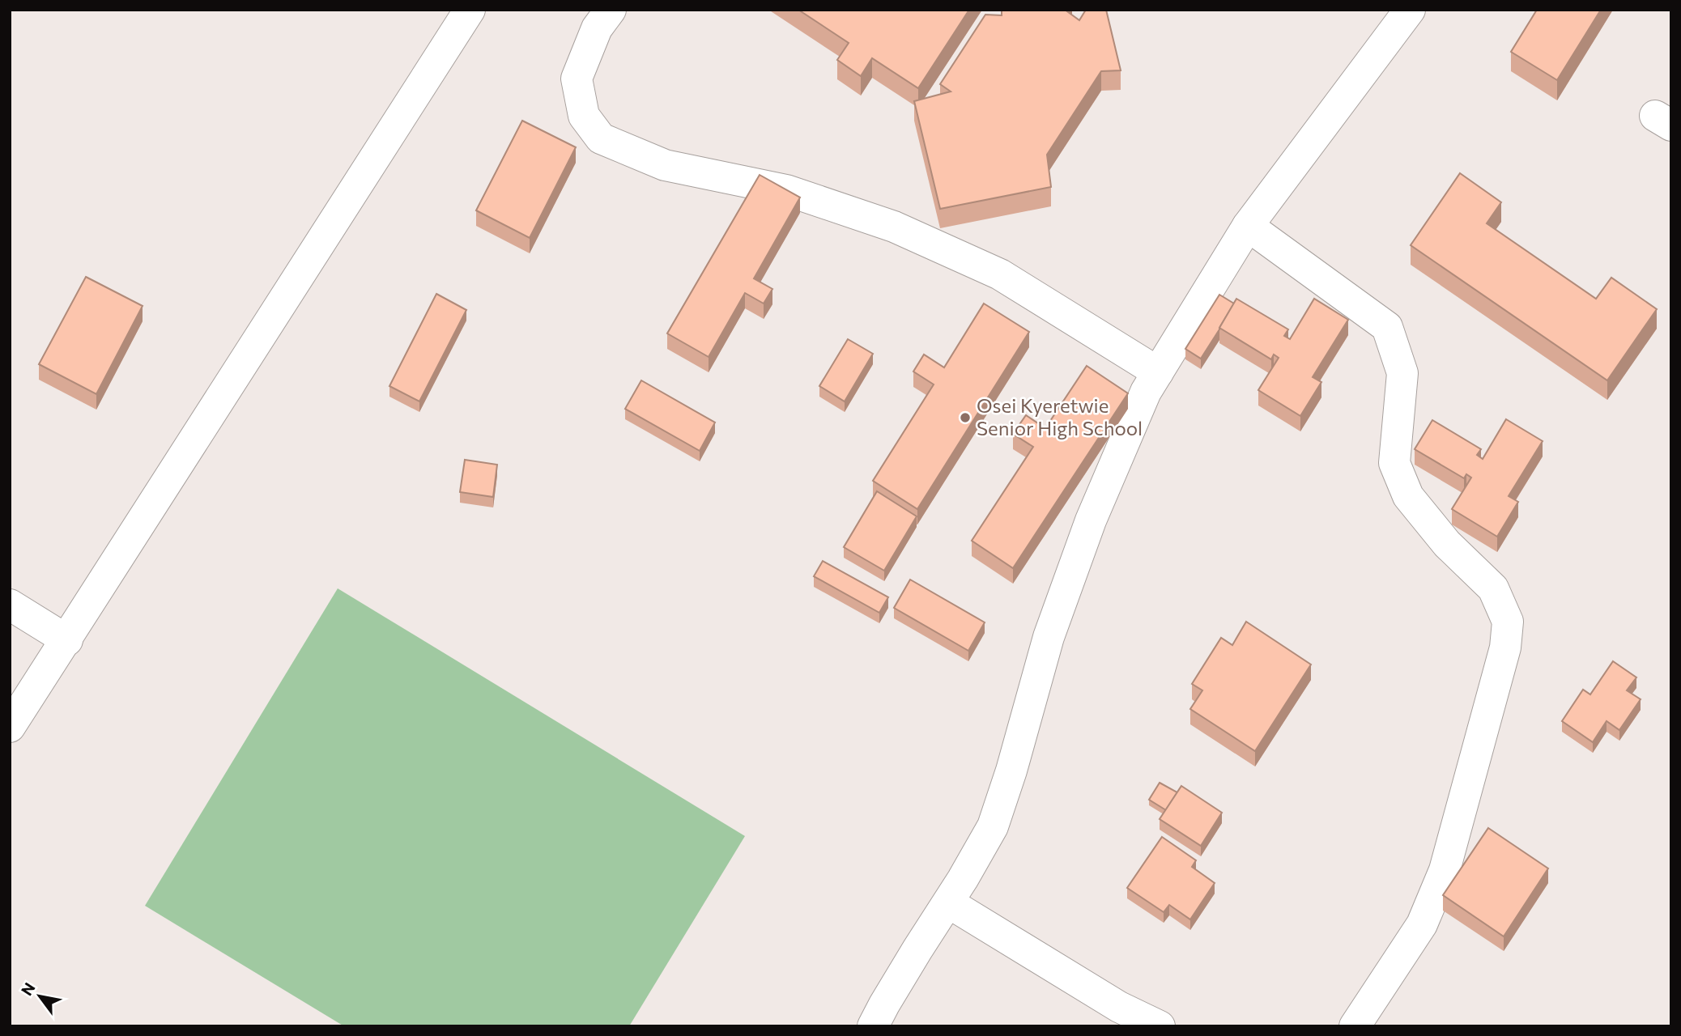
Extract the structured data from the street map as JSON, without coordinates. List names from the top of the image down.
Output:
{
  "places": ["Osei Kyeretwie Senior High School"],
  "north": "top left"
}
